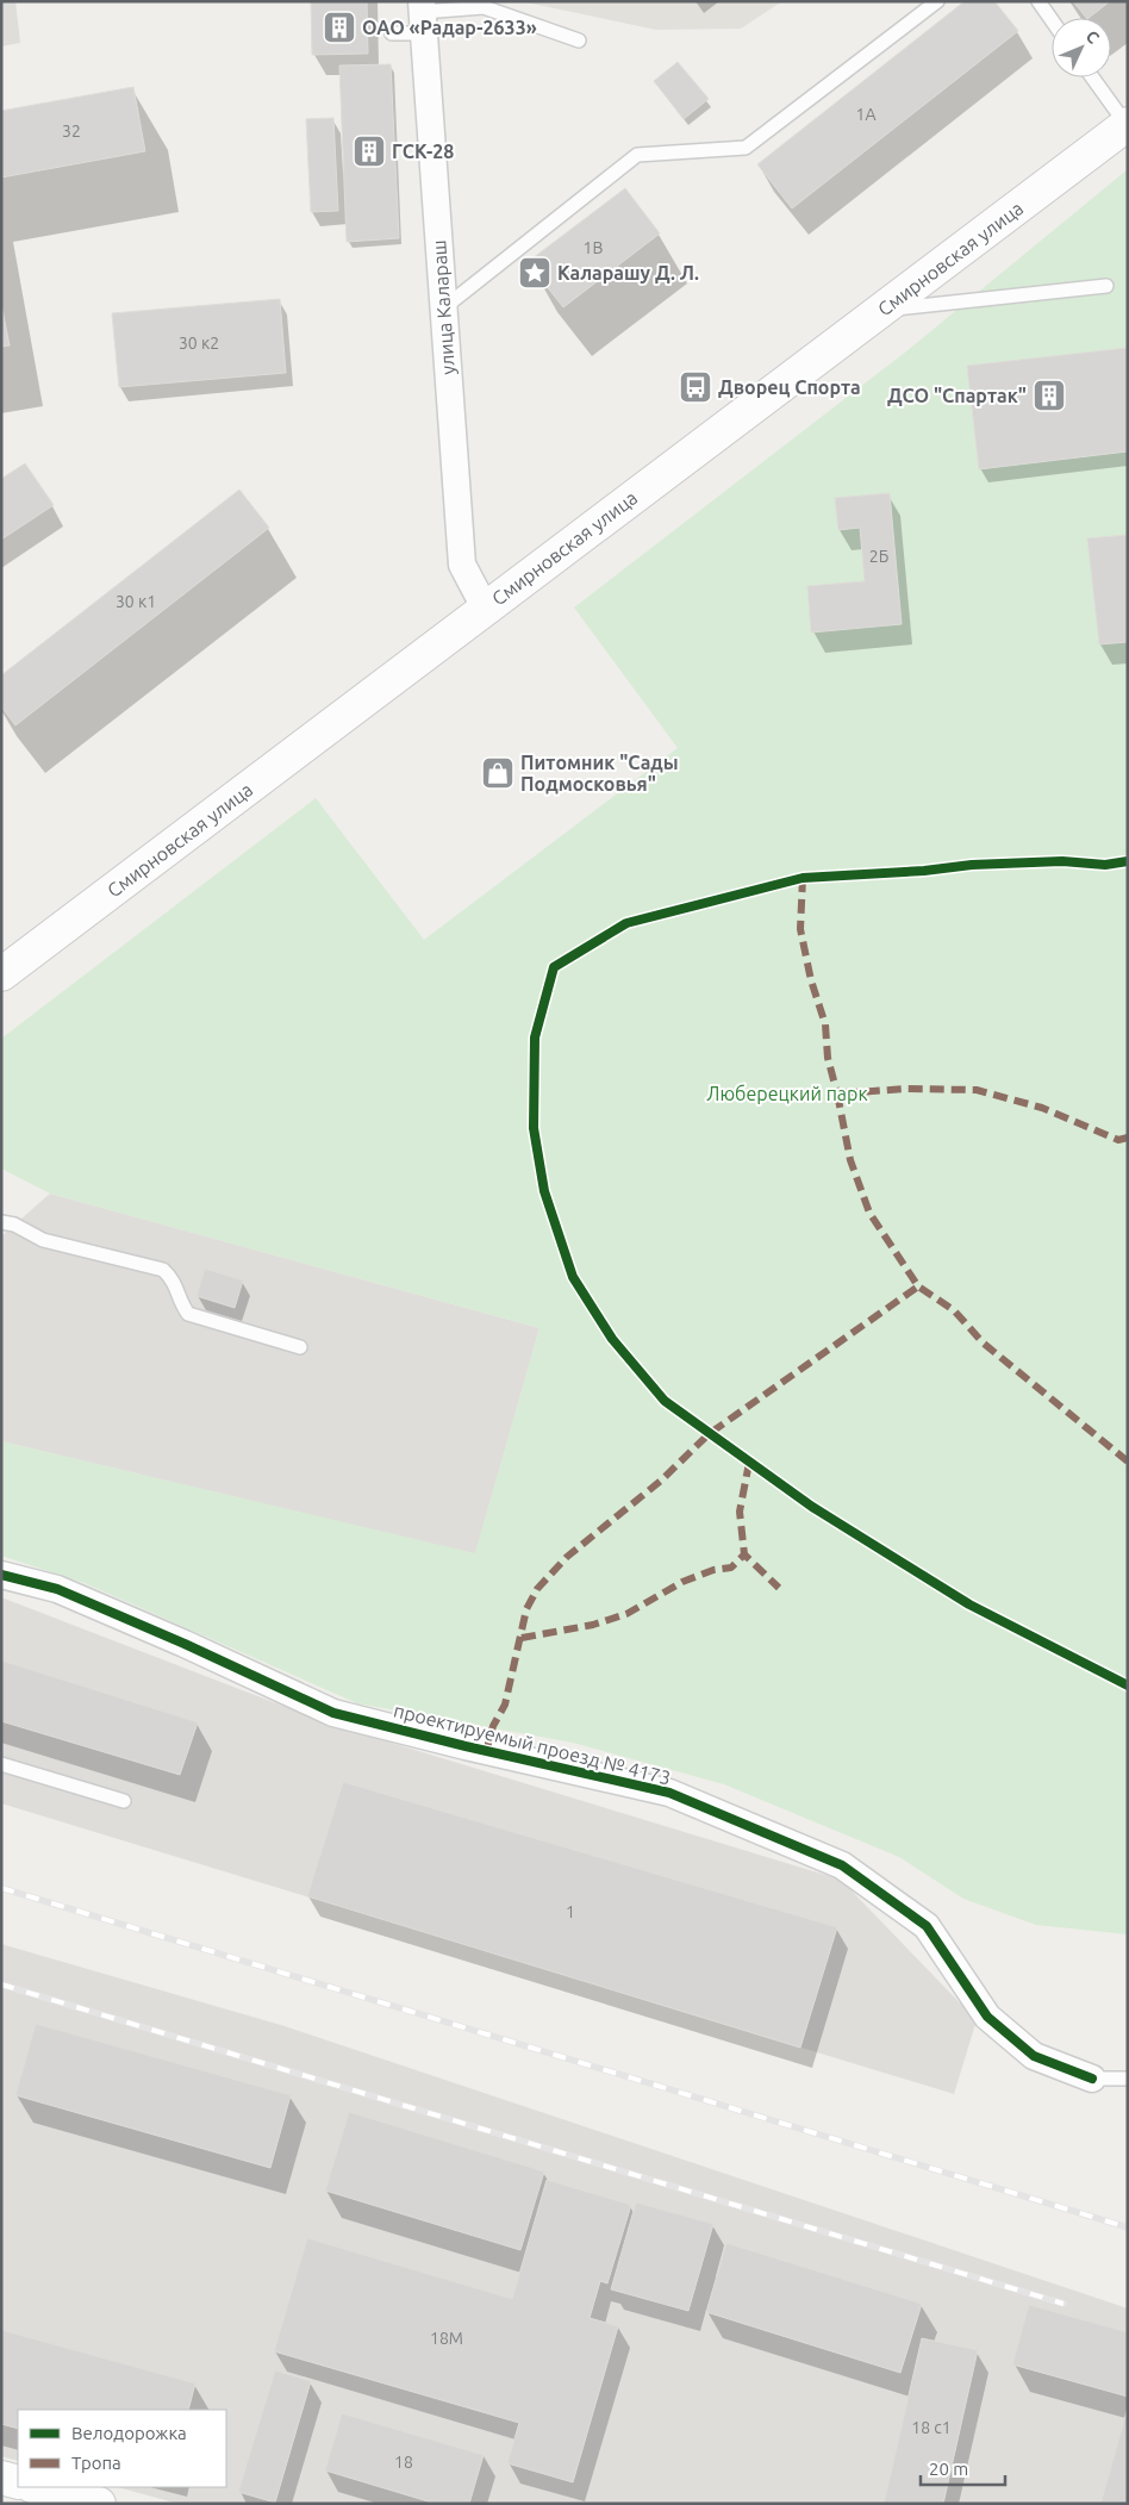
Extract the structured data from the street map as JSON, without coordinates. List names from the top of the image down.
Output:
{
  "streets": {
    "main road": ["Смирновская улица"],
    "street": ["улица Калараш", "проектируемый проезд № 4173"]
  },
  "crossings": [
    ["Смирновская улица", "улица Калараш"]
  ],
  "parks": ["Люберецкий парк"],
  "places": {
    "building": ["ОАО «Радар-2633»", "ГСК-28", "ДСО \"Спартак\""],
    "place": ["Каларашу Д. Л."],
    "bus stop": ["Дворец Спорта"],
    "shop": ["Питомник \"Сады Подмосковья\""]
  },
  "house_numbers": [
    "1А",
    "32",
    "1В",
    "30 к2",
    "2Б",
    "30 к1",
    "1",
    "18М",
    "18 с1",
    "18"
  ],
  "legend": ["Велодорожка", "Тропа"],
  "scale_bar": "20 m",
  "north": "top right"
}
